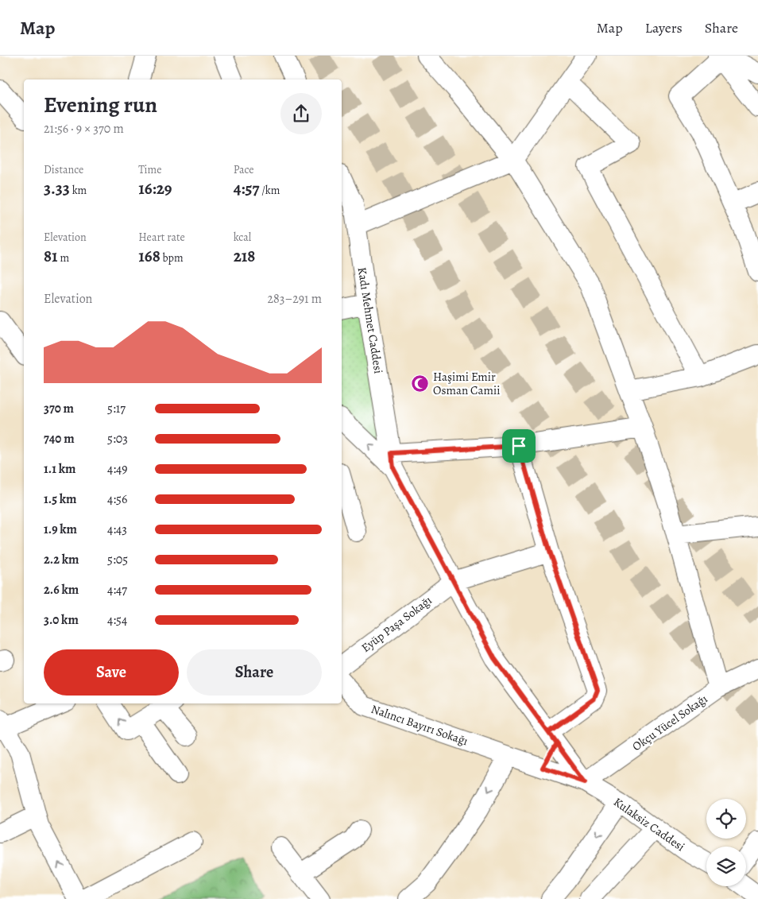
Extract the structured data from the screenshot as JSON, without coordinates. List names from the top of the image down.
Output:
{
  "streets": {
    "street": [
      "Kadı Mehmet Caddesi",
      "Eyüp Paşa Sokağı",
      "Okçu Yücel Sokağı",
      "Nalıncı Bayırı Sokağı",
      "Kulaksiz Caddesi"
    ]
  },
  "crossings": [
    ["Okçu Yücel Sokağı", "Nalıncı Bayırı Sokağı"],
    ["Okçu Yücel Sokağı", "Kulaksiz Caddesi"],
    ["Nalıncı Bayırı Sokağı", "Kulaksiz Caddesi"]
  ],
  "places": {
    "mosque": ["Haşimi Emir Osman Camii"]
  },
  "page": {
    "header": "Map",
    "nav": ["Map", "Layers", "Share"],
    "heading": ["Evening run", "21:56 · 9 × 370 m"],
    "stats": [
      ["Distance", "3.33 km"],
      ["Time", "16:29"],
      ["Pace", "4:57 /km"],
      ["Elevation", "81 m"],
      ["Heart rate", "168 bpm"],
      ["kcal", "218"]
    ],
    "chart": ["Elevation", "283–291 m"],
    "list": [
      {
        "name": "370 m",
        "note": "5:17"
      },
      {
        "name": "740 m",
        "note": "5:03"
      },
      {
        "name": "1.1 km",
        "note": "4:49"
      },
      {
        "name": "1.5 km",
        "note": "4:56"
      },
      {
        "name": "1.9 km",
        "note": "4:43"
      },
      {
        "name": "2.2 km",
        "note": "5:05"
      },
      {
        "name": "2.6 km",
        "note": "4:47"
      },
      {
        "name": "3.0 km",
        "note": "4:54"
      }
    ],
    "buttons": ["Save", "Share"]
  }
}
